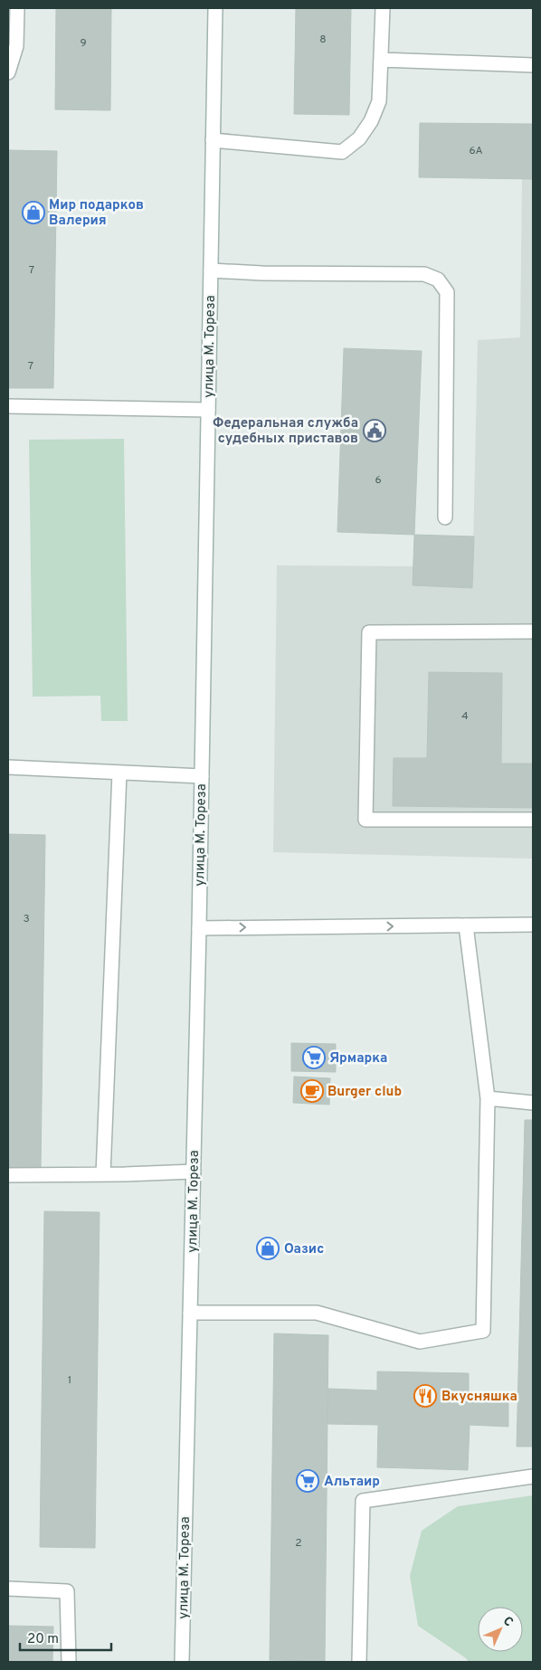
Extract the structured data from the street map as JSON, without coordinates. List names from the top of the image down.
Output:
{
  "streets": {
    "street": ["улица М. Тореза"]
  },
  "places": {
    "shop": ["Мир подарков Валерия", "Оазис"],
    "public building": ["Федеральная служба судебных приставов"],
    "supermarket": ["Ярмарка", "Альтаир"],
    "cafe": ["Burger club"],
    "restaurant": ["Вкусняшка"]
  },
  "house_numbers": [
    "8",
    "9",
    "6А",
    "7",
    "7",
    "6",
    "4",
    "3",
    "1",
    "2"
  ],
  "scale_bar": "20 m",
  "north": "top right"
}
